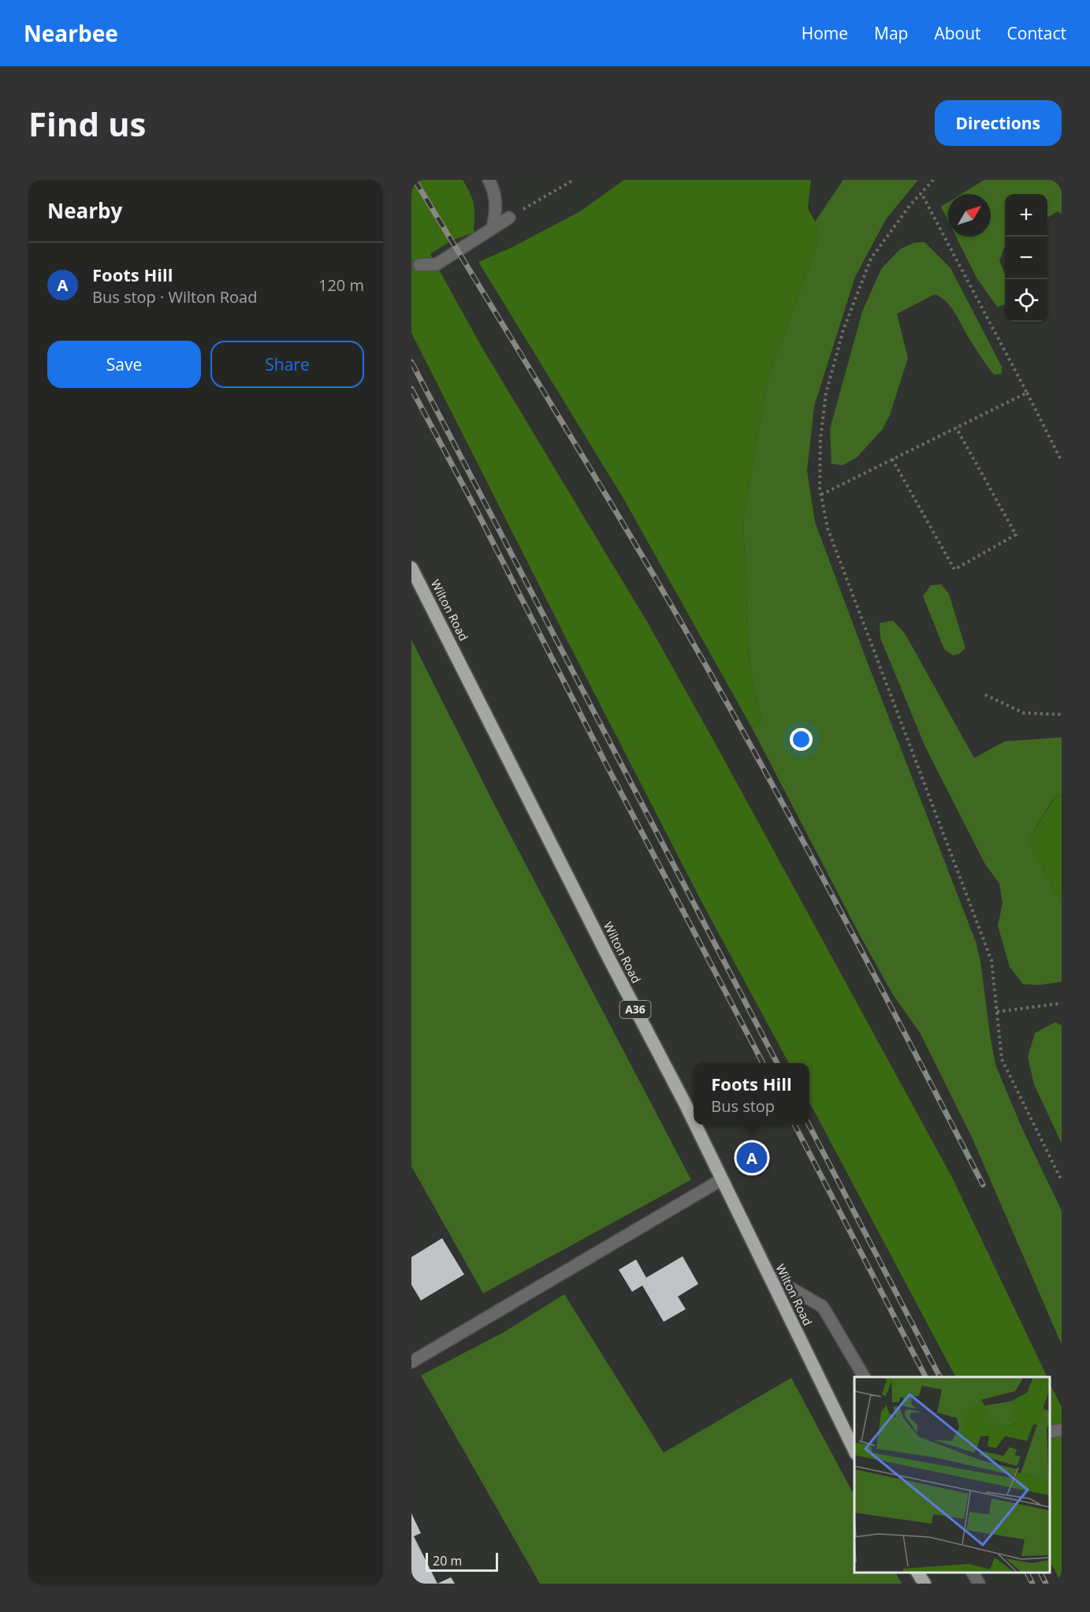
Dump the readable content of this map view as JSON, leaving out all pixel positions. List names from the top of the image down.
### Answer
{
  "streets": {
    "highway": ["Wilton Road", "A36"]
  },
  "scale_bar": "20 m",
  "north": "top right",
  "page": {
    "header": "Nearbee",
    "nav": [
      "Home",
      "Map",
      "About",
      "Contact"
    ],
    "buttons": [
      "Directions",
      ["Save", "Share"]
    ],
    "title": "Find us",
    "heading": "Nearby",
    "map_buttons": ["+", "−"],
    "list": [
      {
        "mark": "A",
        "name": "Foots Hill",
        "note": "Bus stop · Wilton Road",
        "value": "120 m"
      }
    ],
    "popup": ["Foots Hill", "Bus stop"],
    "pins": "A",
    "scale": "20 m"
  }
}
